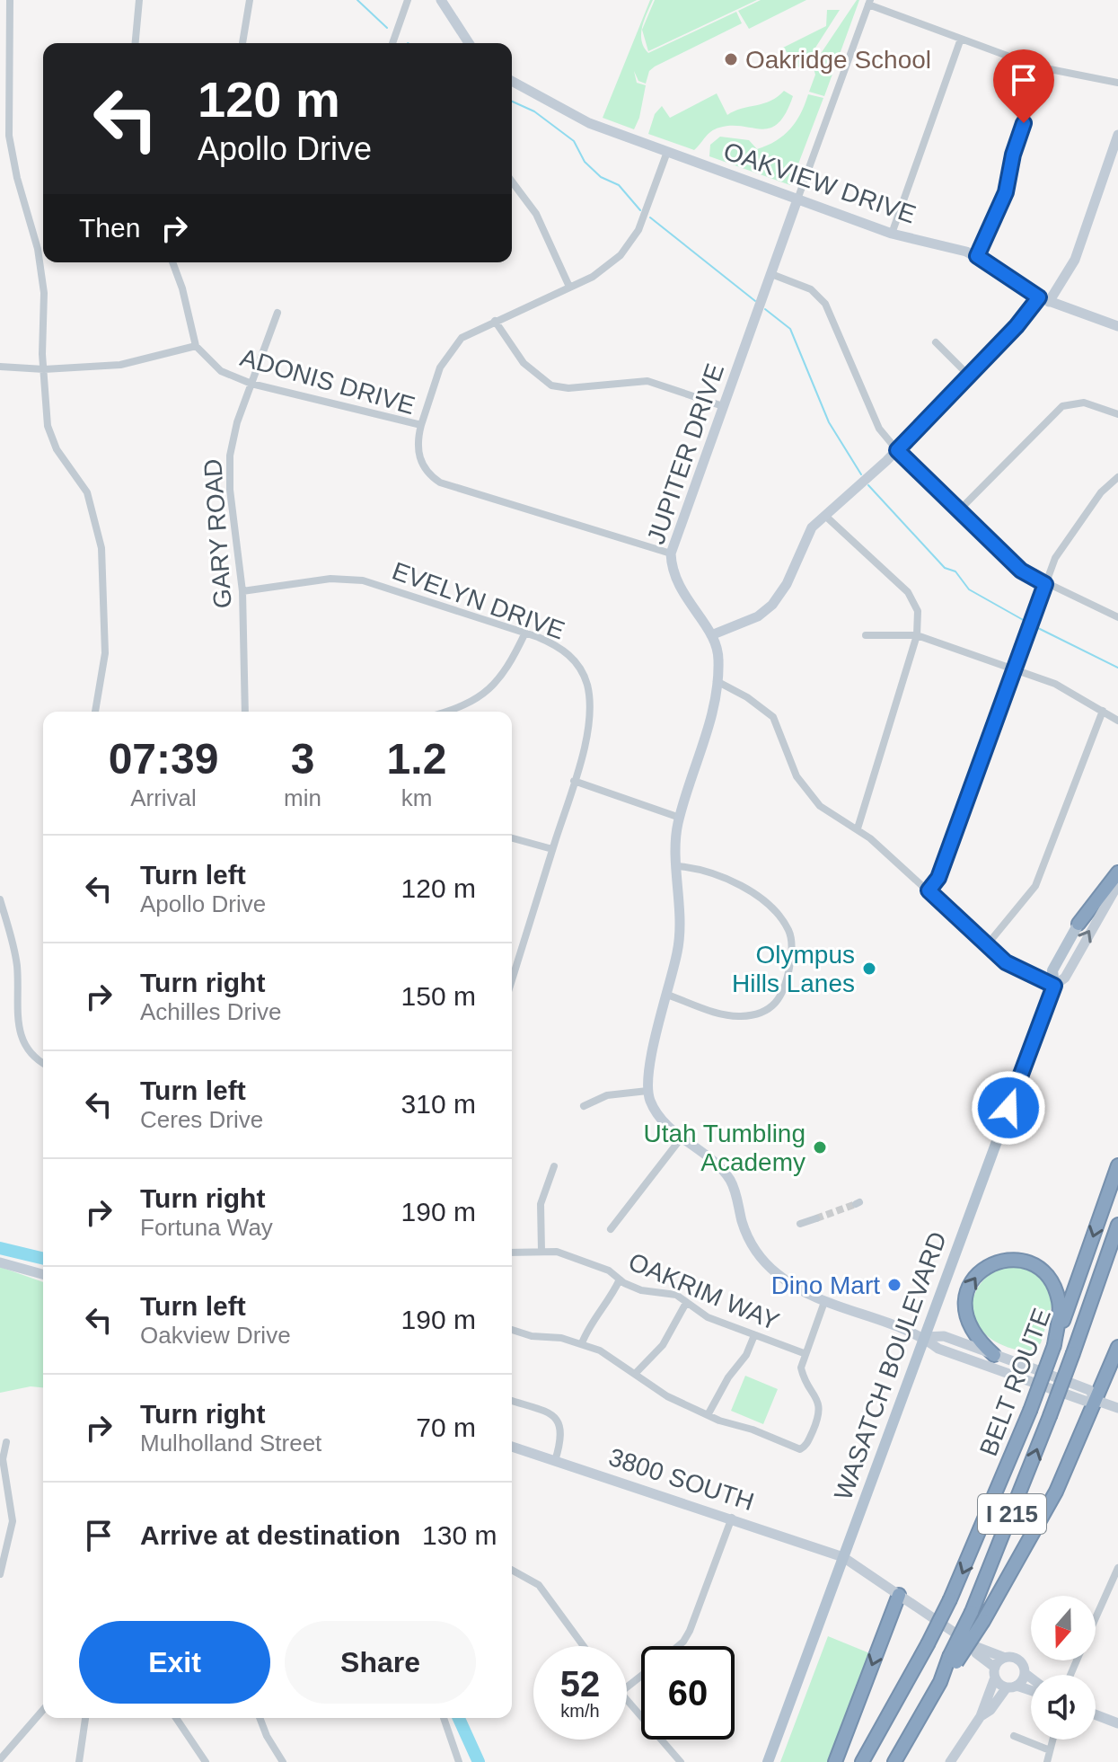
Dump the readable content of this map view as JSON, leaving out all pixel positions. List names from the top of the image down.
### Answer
{
  "streets": {
    "highway": ["BELT ROUTE", "I 215"],
    "main road": ["WASATCH BOULEVARD"],
    "street": [
      "OAKVIEW DRIVE",
      "ADONIS DRIVE",
      "JUPITER DRIVE",
      "GARY ROAD",
      "EVELYN DRIVE",
      "OAKRIM WAY",
      "3800 SOUTH"
    ]
  },
  "crossings": [
    ["OAKVIEW DRIVE", "JUPITER DRIVE"],
    ["ADONIS DRIVE", "JUPITER DRIVE"],
    ["ADONIS DRIVE", "GARY ROAD"],
    ["GARY ROAD", "EVELYN DRIVE"],
    ["WASATCH BOULEVARD", "3800 SOUTH"]
  ],
  "places": [
    "Oakridge School",
    "Olympus Hills Lanes",
    "Utah Tumbling Academy",
    "Dino Mart"
  ],
  "north": "bottom",
  "page": {
    "turn": ["120 m", "Apollo Drive"],
    "then": "Then",
    "eta": [
      "07:39",
      "Arrival",
      "3",
      "min",
      "1.2",
      "km"
    ],
    "list": [
      {
        "name": "Turn left",
        "note": "Apollo Drive",
        "value": "120 m"
      },
      {
        "name": "Turn right",
        "note": "Achilles Drive",
        "value": "150 m"
      },
      {
        "name": "Turn left",
        "note": "Ceres Drive",
        "value": "310 m"
      },
      {
        "name": "Turn right",
        "note": "Fortuna Way",
        "value": "190 m"
      },
      {
        "name": "Turn left",
        "note": "Oakview Drive",
        "value": "190 m"
      },
      {
        "name": "Turn right",
        "note": "Mulholland Street",
        "value": "70 m"
      },
      {
        "name": "Arrive at destination",
        "value": "130 m"
      }
    ],
    "buttons": ["Exit", "Share"],
    "speed": "52 km/h",
    "limit": "60"
  }
}
